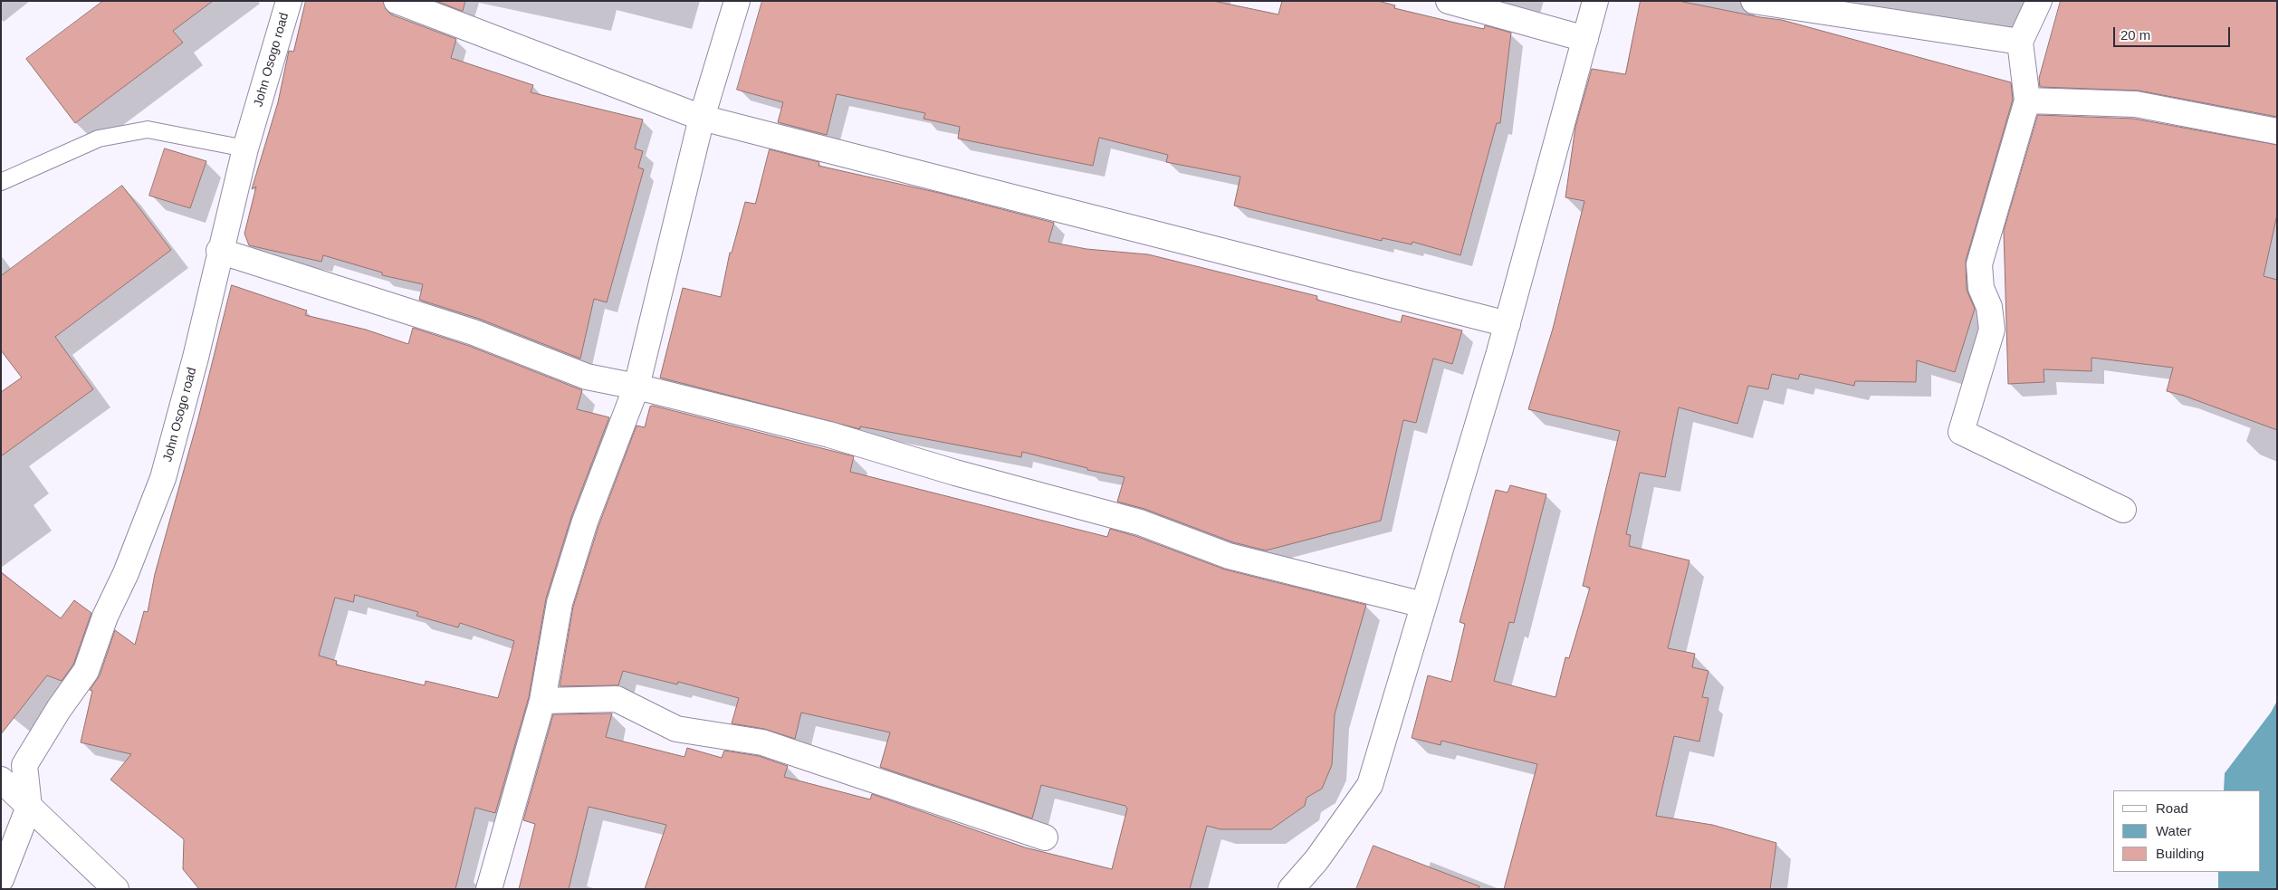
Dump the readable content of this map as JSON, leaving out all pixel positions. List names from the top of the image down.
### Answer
{
  "streets": {
    "street": ["John Osogo road"]
  },
  "legend": ["Road", "Water", "Building"],
  "scale_bar": "20 m"
}
